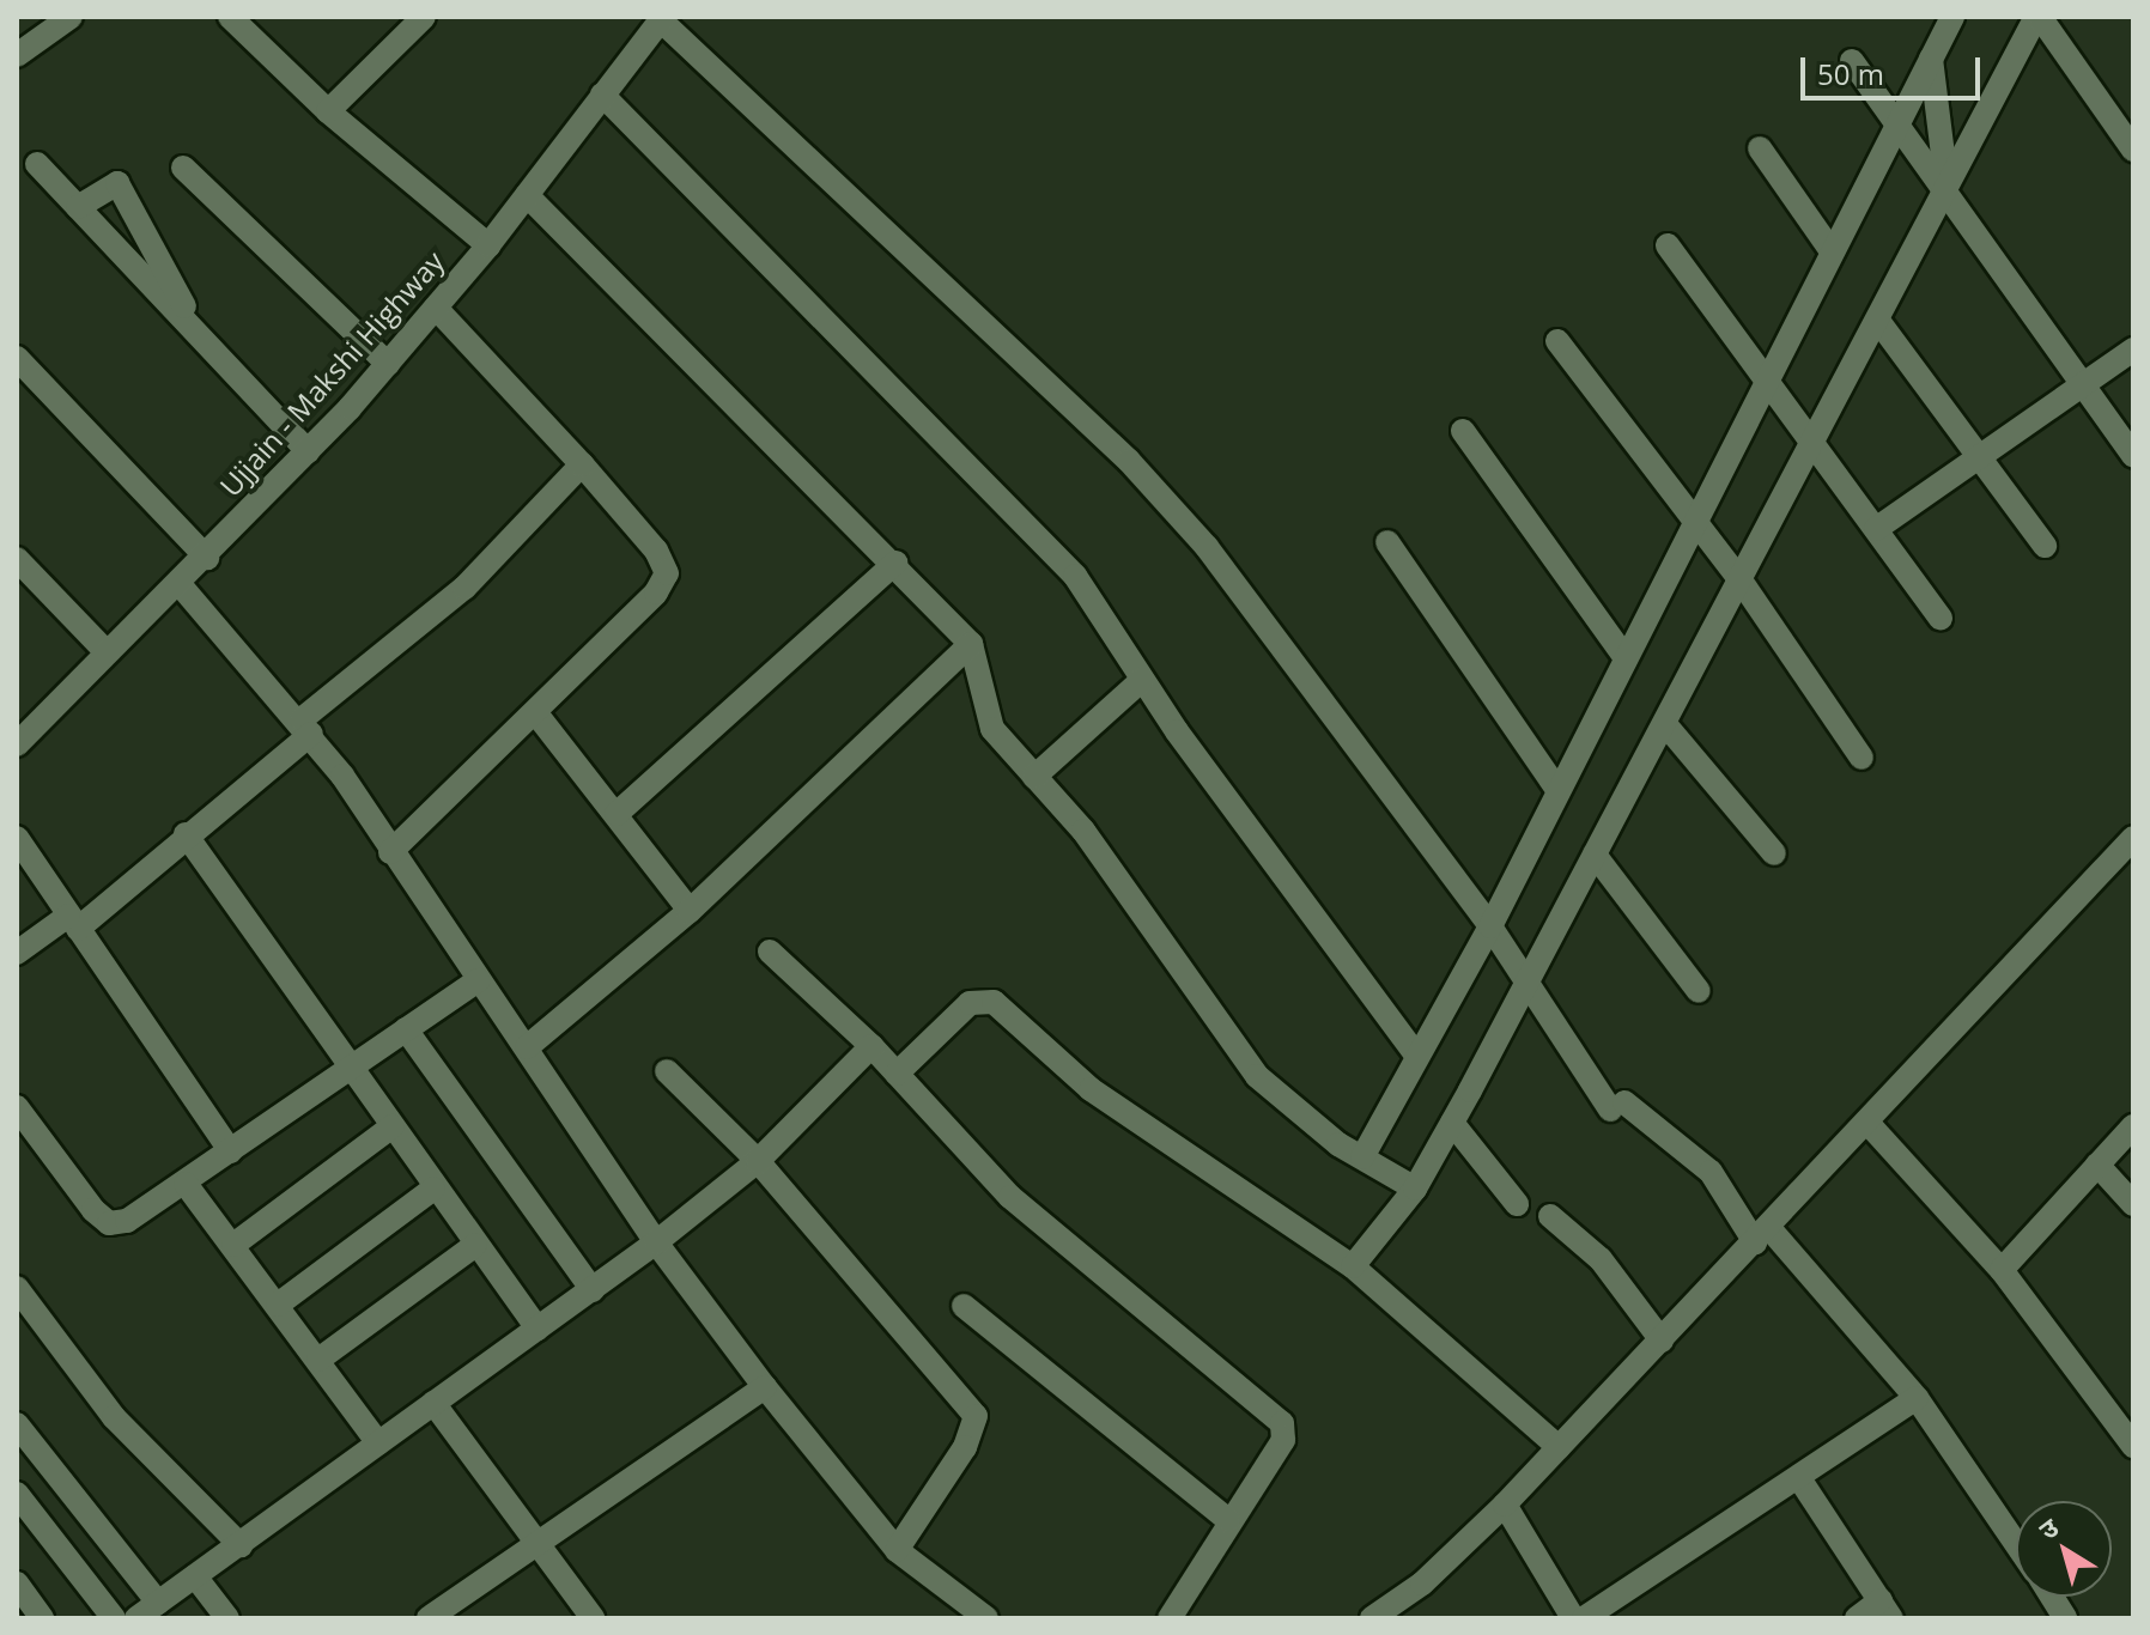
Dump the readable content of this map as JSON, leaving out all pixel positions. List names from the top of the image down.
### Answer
{
  "streets": {
    "street": ["Ujjain - Makshi Highway"]
  },
  "scale_bar": "50 m",
  "north": "top left"
}
